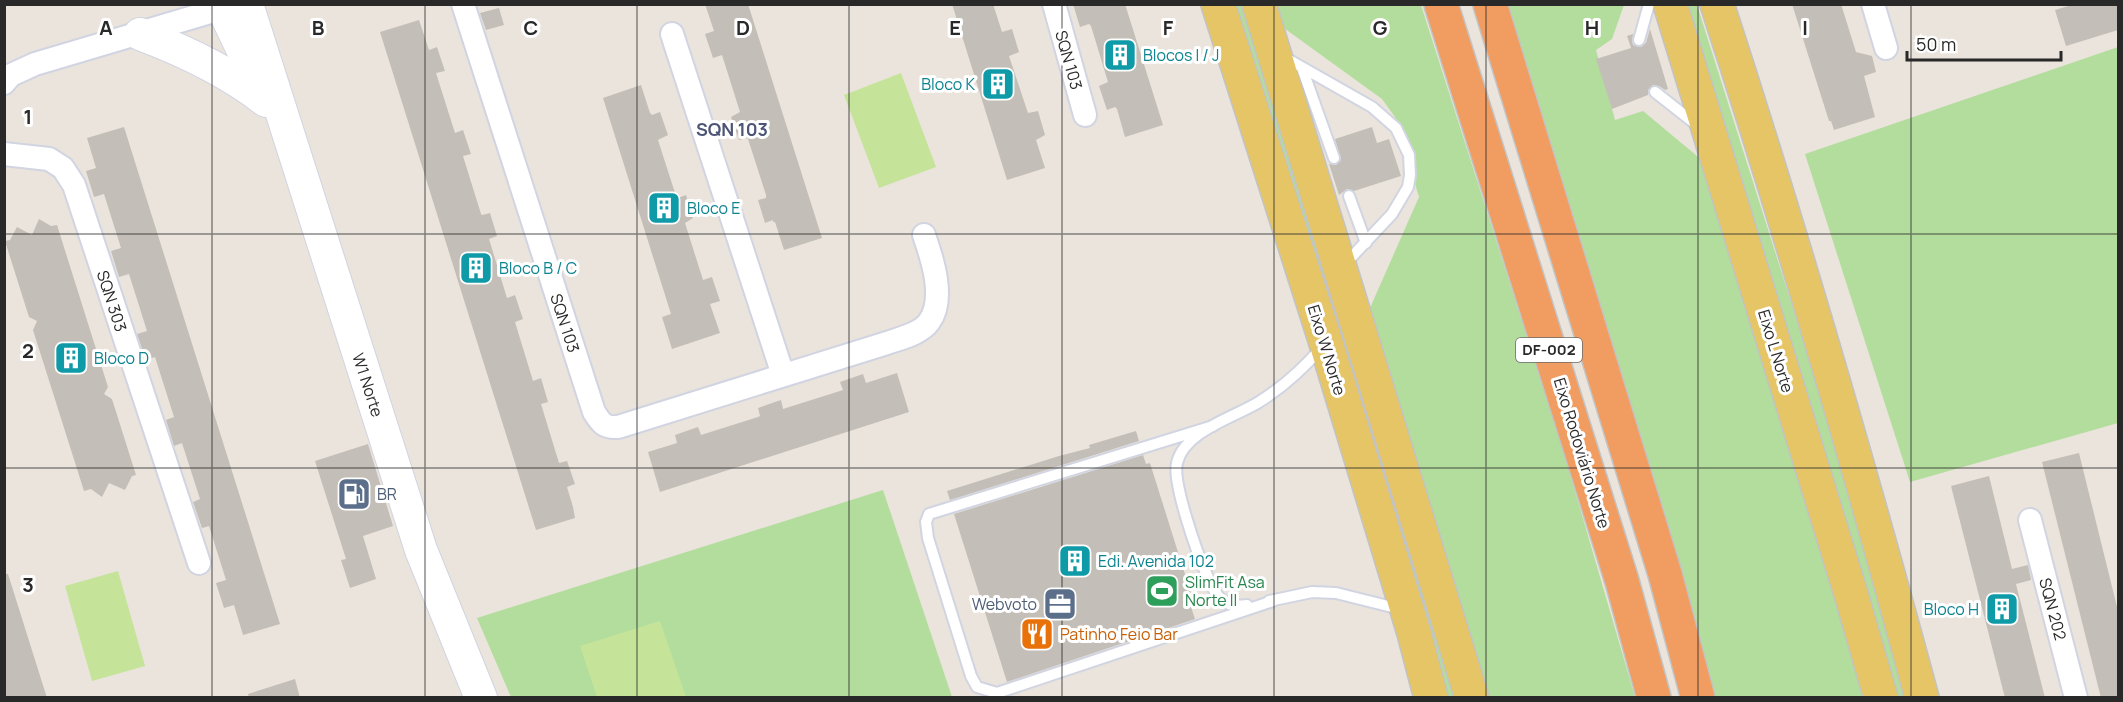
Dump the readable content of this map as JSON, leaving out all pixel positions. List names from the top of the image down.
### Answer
{
  "streets": {
    "highway": ["DF-002", "Eixo Rodoviário Norte"],
    "main road": ["Eixo W Norte", "Eixo L Norte"],
    "street": [
      "SQN 103",
      "SQN 303",
      "W1 Norte",
      "SQN 202"
    ]
  },
  "districts": ["SQN 103"],
  "places": {
    "building": [
      "Blocos I / J",
      "Bloco K",
      "Bloco E",
      "Bloco B / C",
      "Bloco D",
      "Edi. Avenida 102",
      "Bloco H"
    ],
    "fuel station": ["BR"],
    "sports": ["SlimFit Asa Norte II"],
    "office": ["Webvoto"],
    "restaurant": ["Patinho Feio Bar"]
  },
  "scale_bar": "50 m",
  "grid": {
    "columns": [
      "A",
      "B",
      "C",
      "D",
      "E",
      "F",
      "G",
      "H",
      "I"
    ],
    "rows": ["1", "2", "3"]
  }
}
